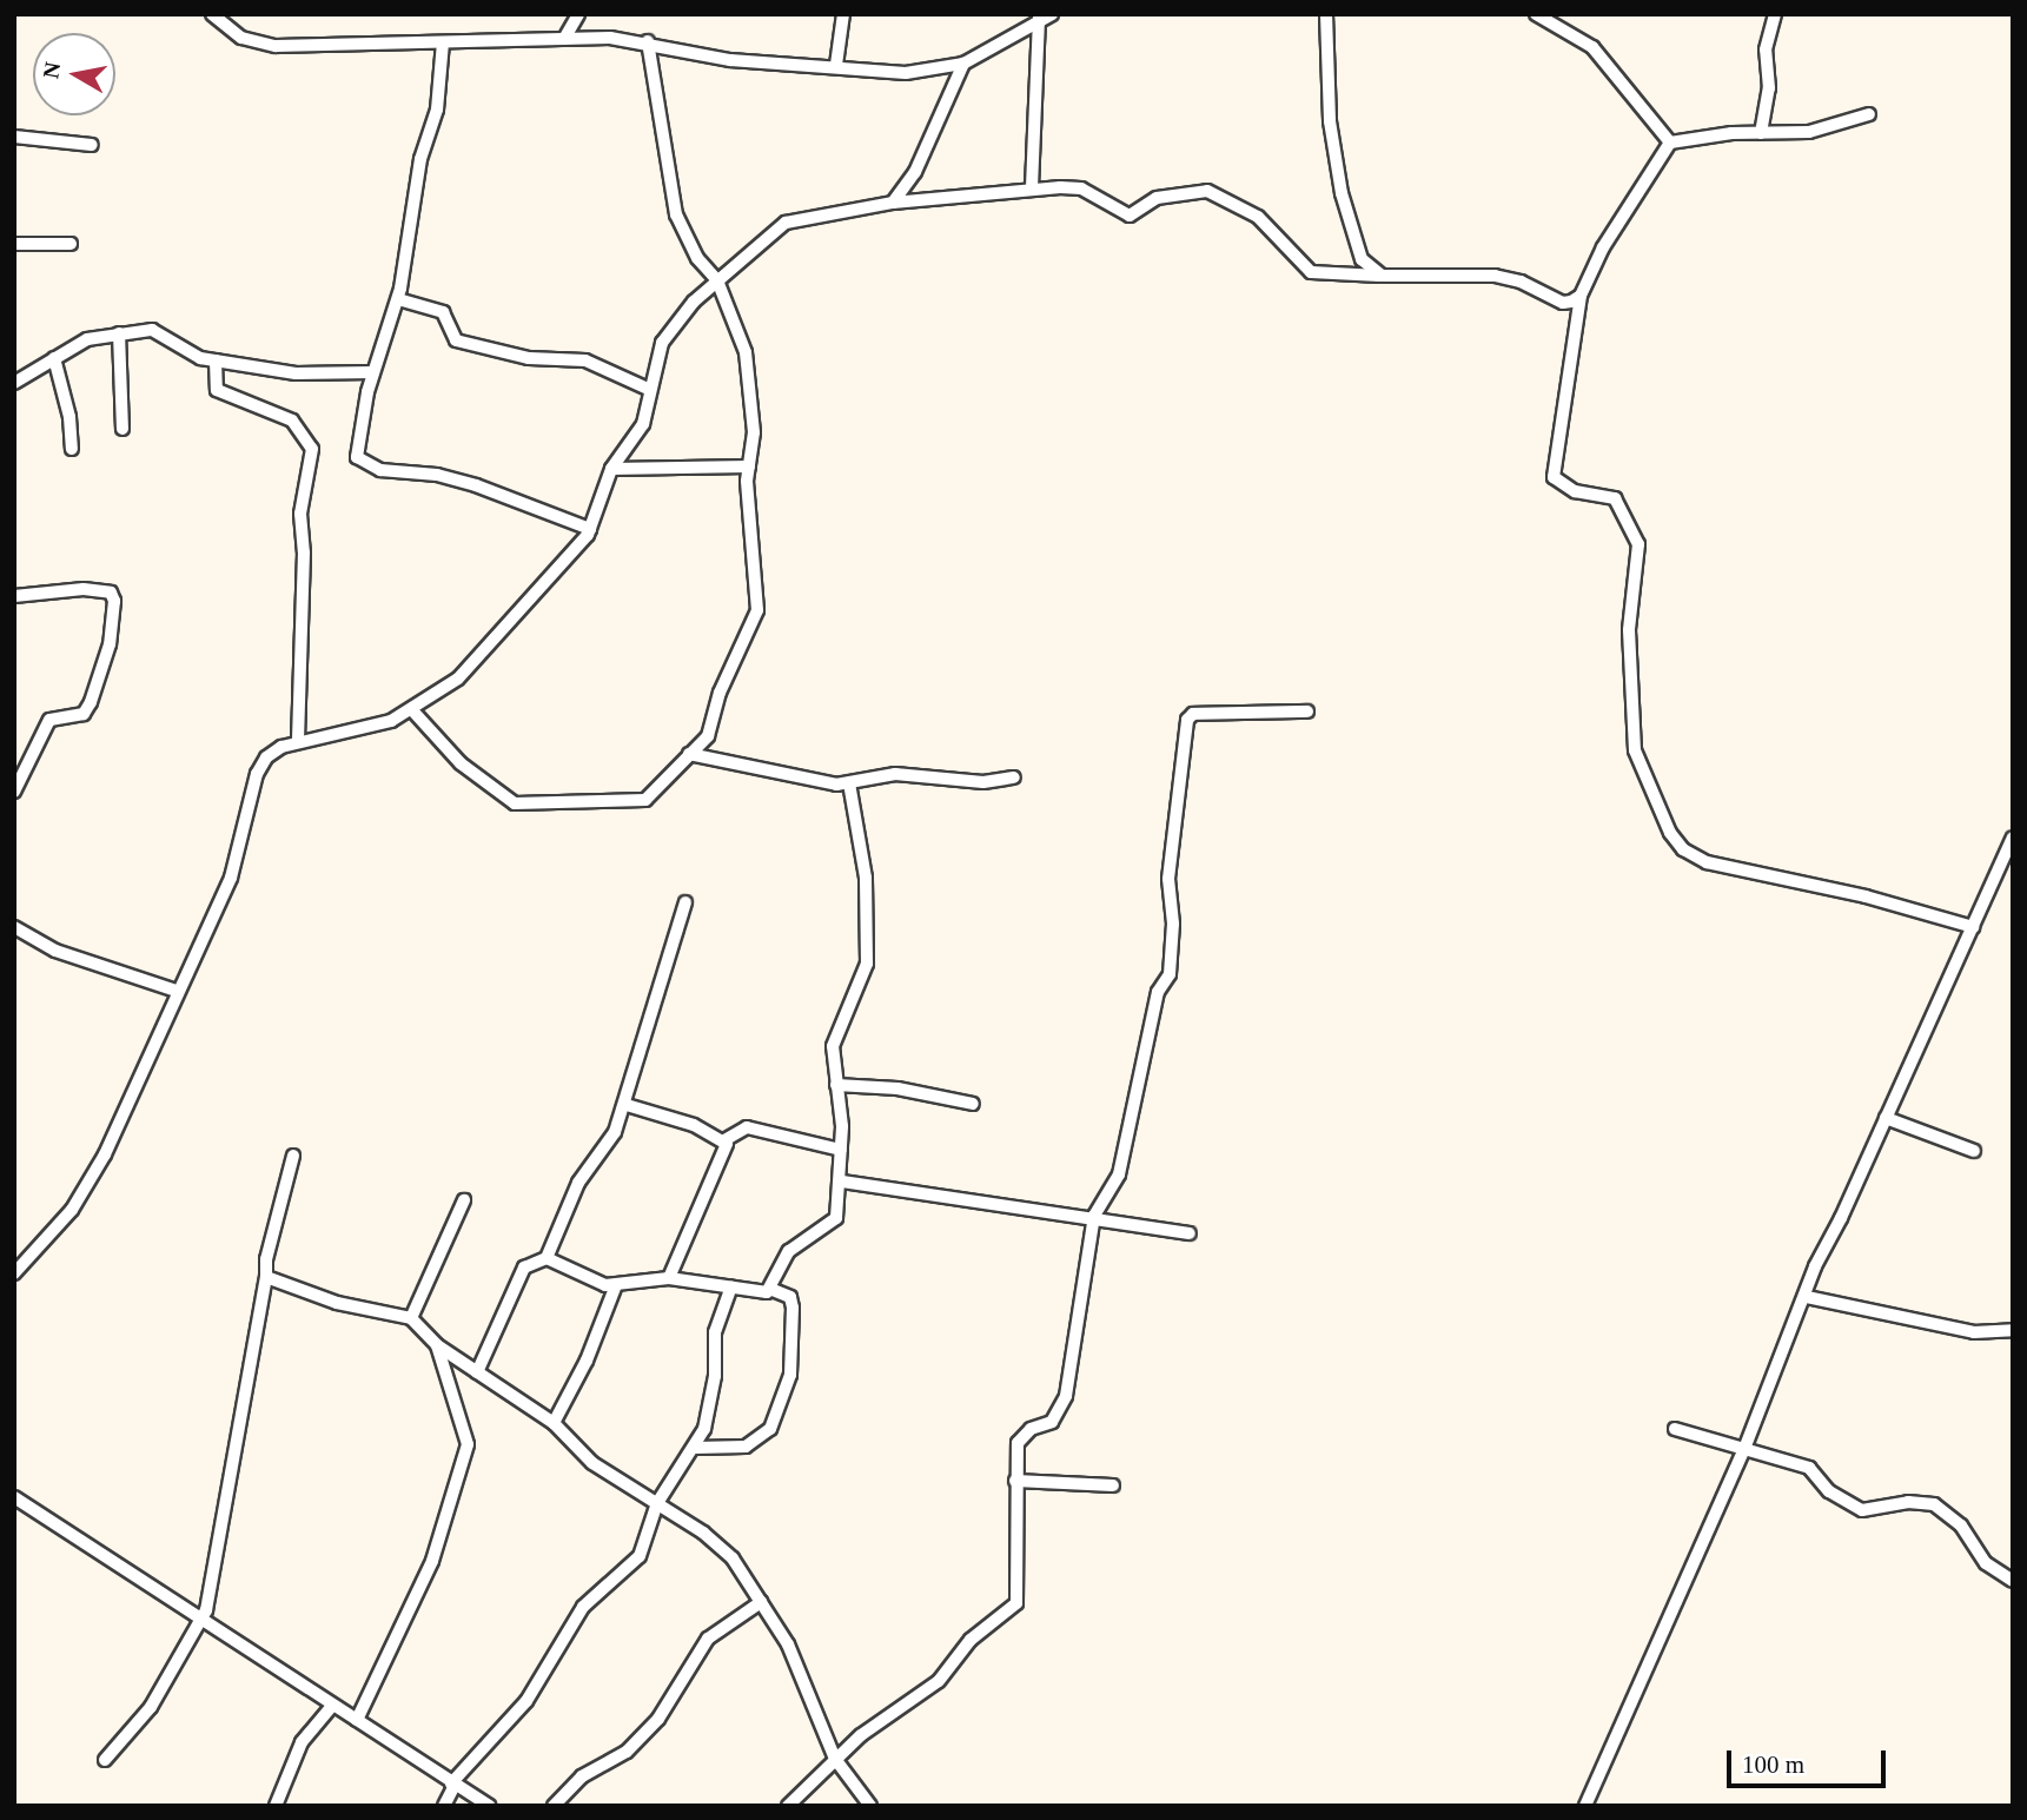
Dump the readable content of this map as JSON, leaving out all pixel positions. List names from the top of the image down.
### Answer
{
  "scale_bar": "100 m",
  "north": "left"
}
